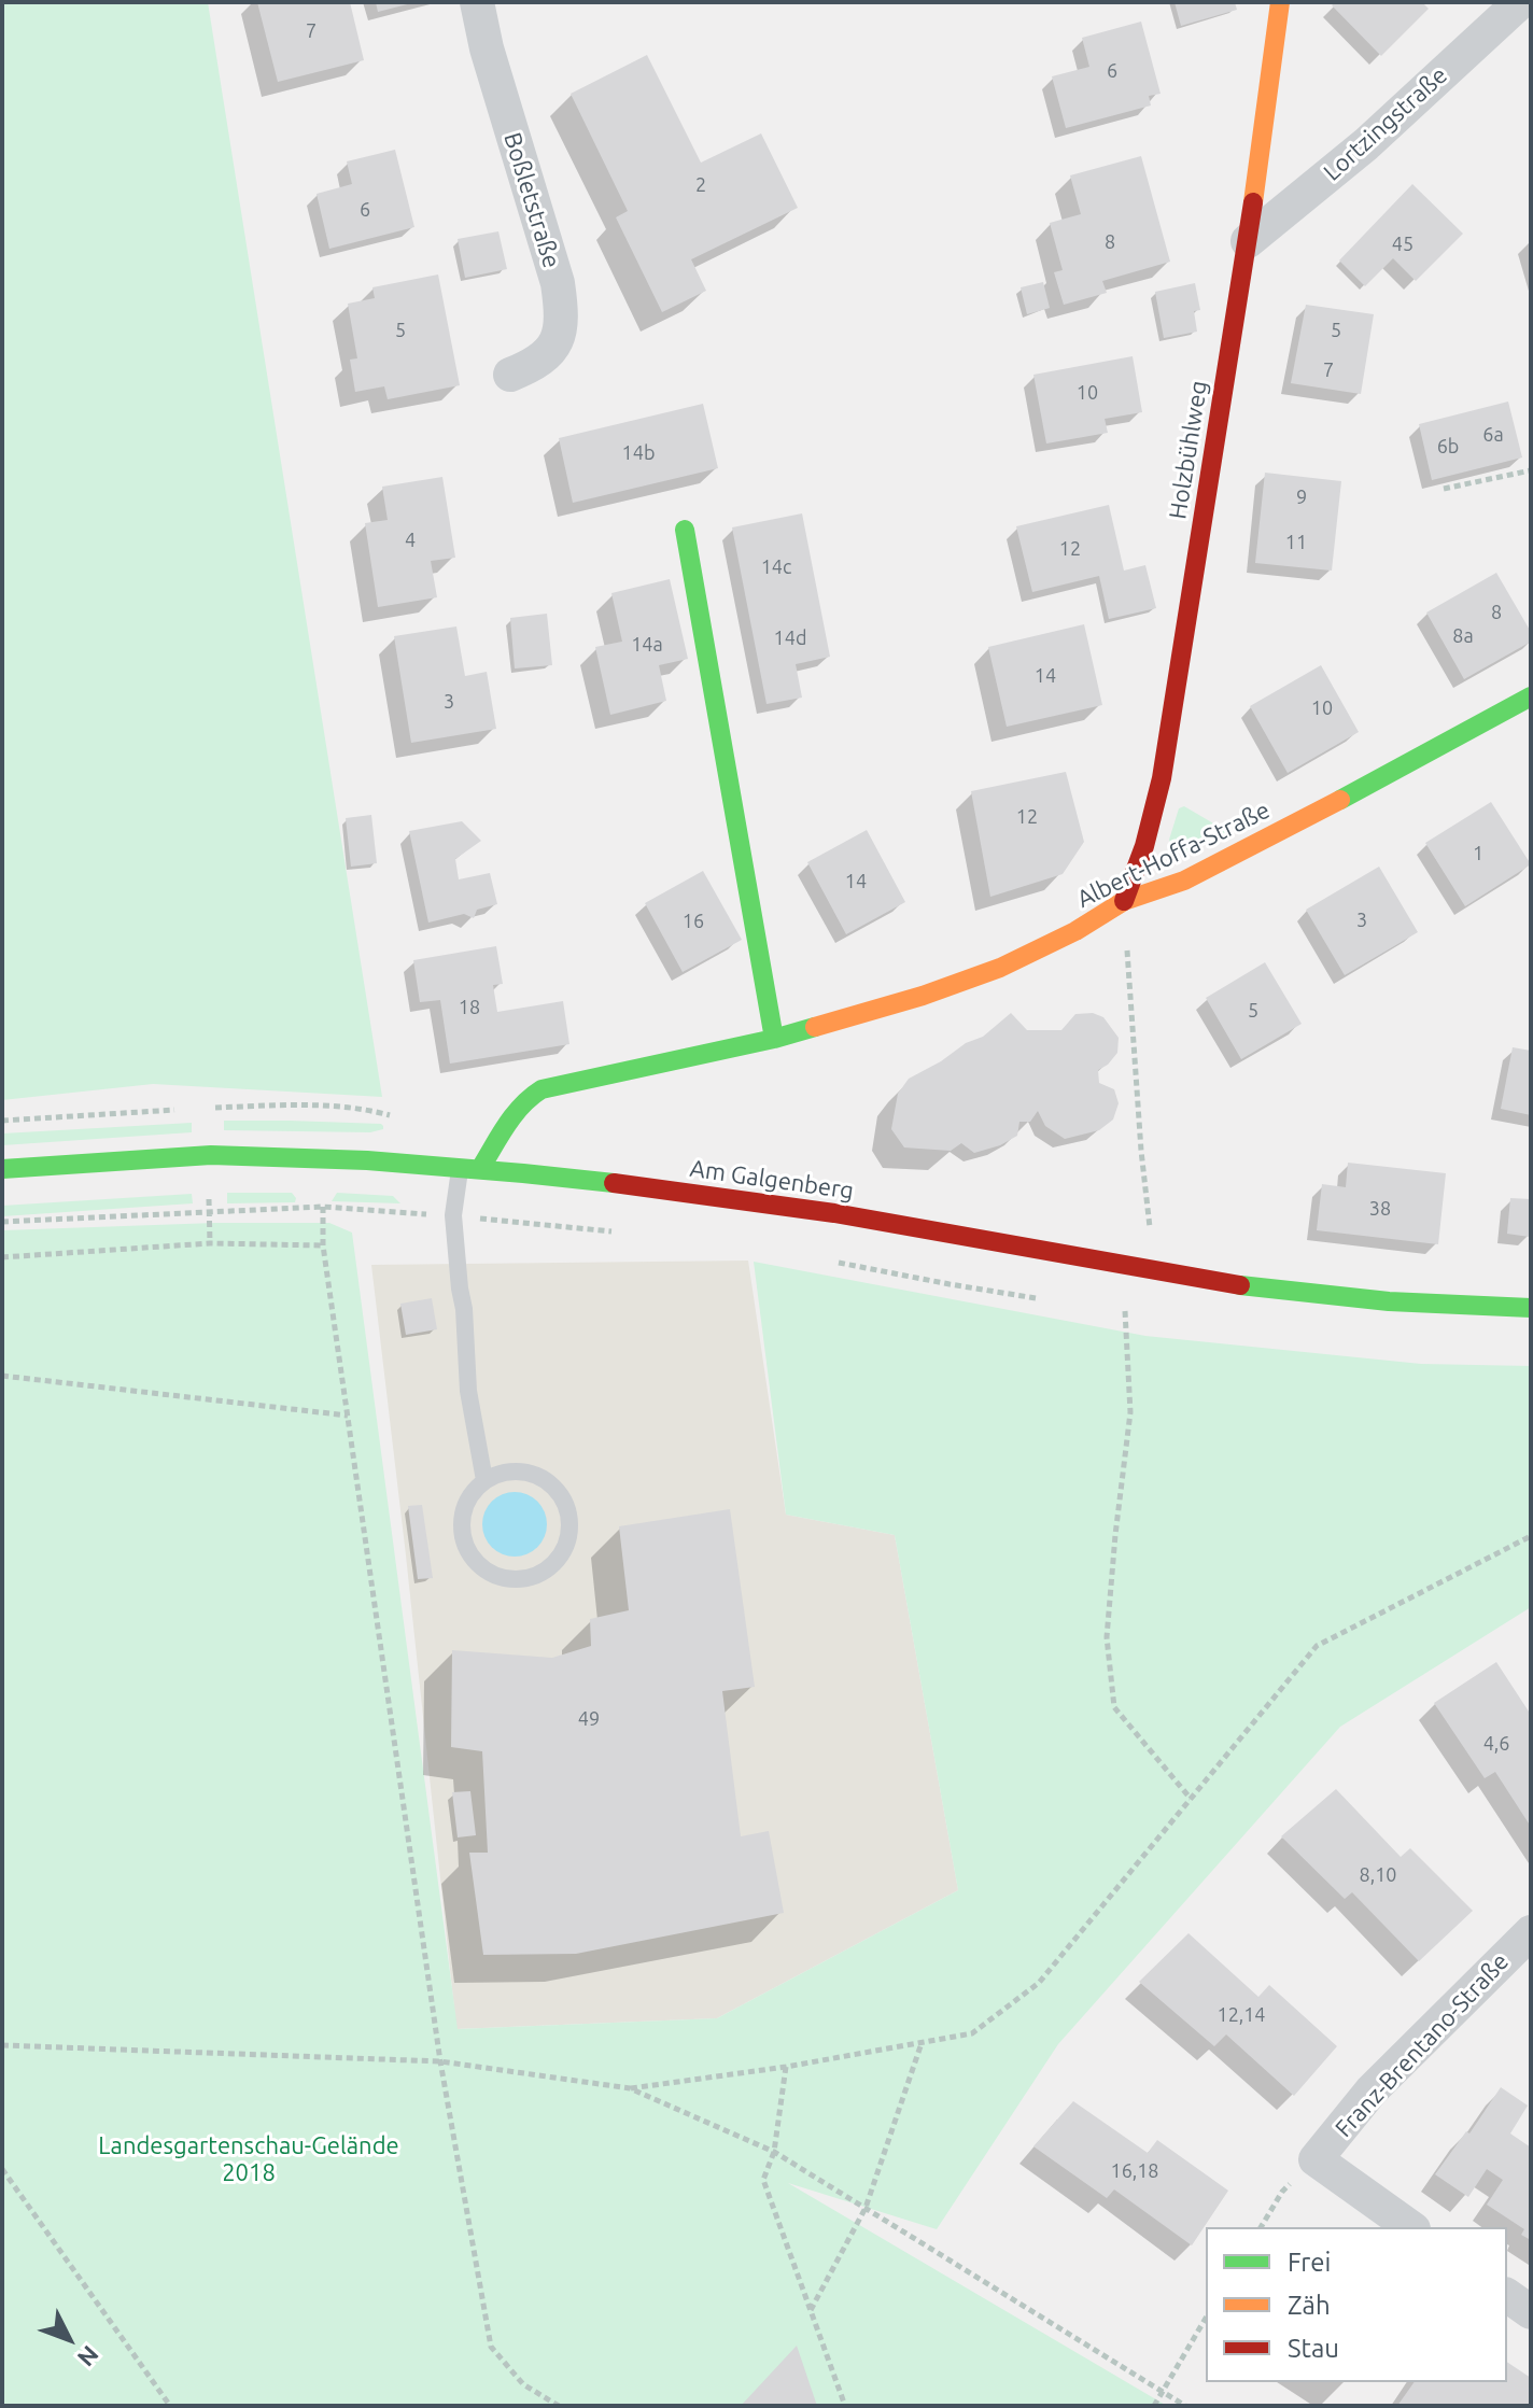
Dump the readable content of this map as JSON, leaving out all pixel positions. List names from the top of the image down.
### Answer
{
  "streets": {
    "street": [
      "Lortzingstraße",
      "Boßletstraße",
      "Holzbühlweg",
      "Albert-Hoffa-Straße",
      "Am Galgenberg",
      "Franz-Brentano-Straße"
    ]
  },
  "crossings": [
    ["Lortzingstraße", "Holzbühlweg"],
    ["Holzbühlweg", "Albert-Hoffa-Straße"],
    ["Albert-Hoffa-Straße", "Am Galgenberg"]
  ],
  "parks": ["Landesgartenschau-Gelände 2018"],
  "house_numbers": [
    "7",
    "6",
    "2",
    "6",
    "8",
    "45",
    "5",
    "5",
    "7",
    "10",
    "6a",
    "6b",
    "14b",
    "9",
    "4",
    "11",
    "12",
    "14c",
    "8",
    "8a",
    "14d",
    "14a",
    "14",
    "3",
    "10",
    "12",
    "1",
    "14",
    "3",
    "16",
    "18",
    "5",
    "38",
    "49",
    "4,6",
    "8,10",
    "12,14",
    "16,18"
  ],
  "legend": ["Frei", "Zäh", "Stau"],
  "north": "bottom right"
}
